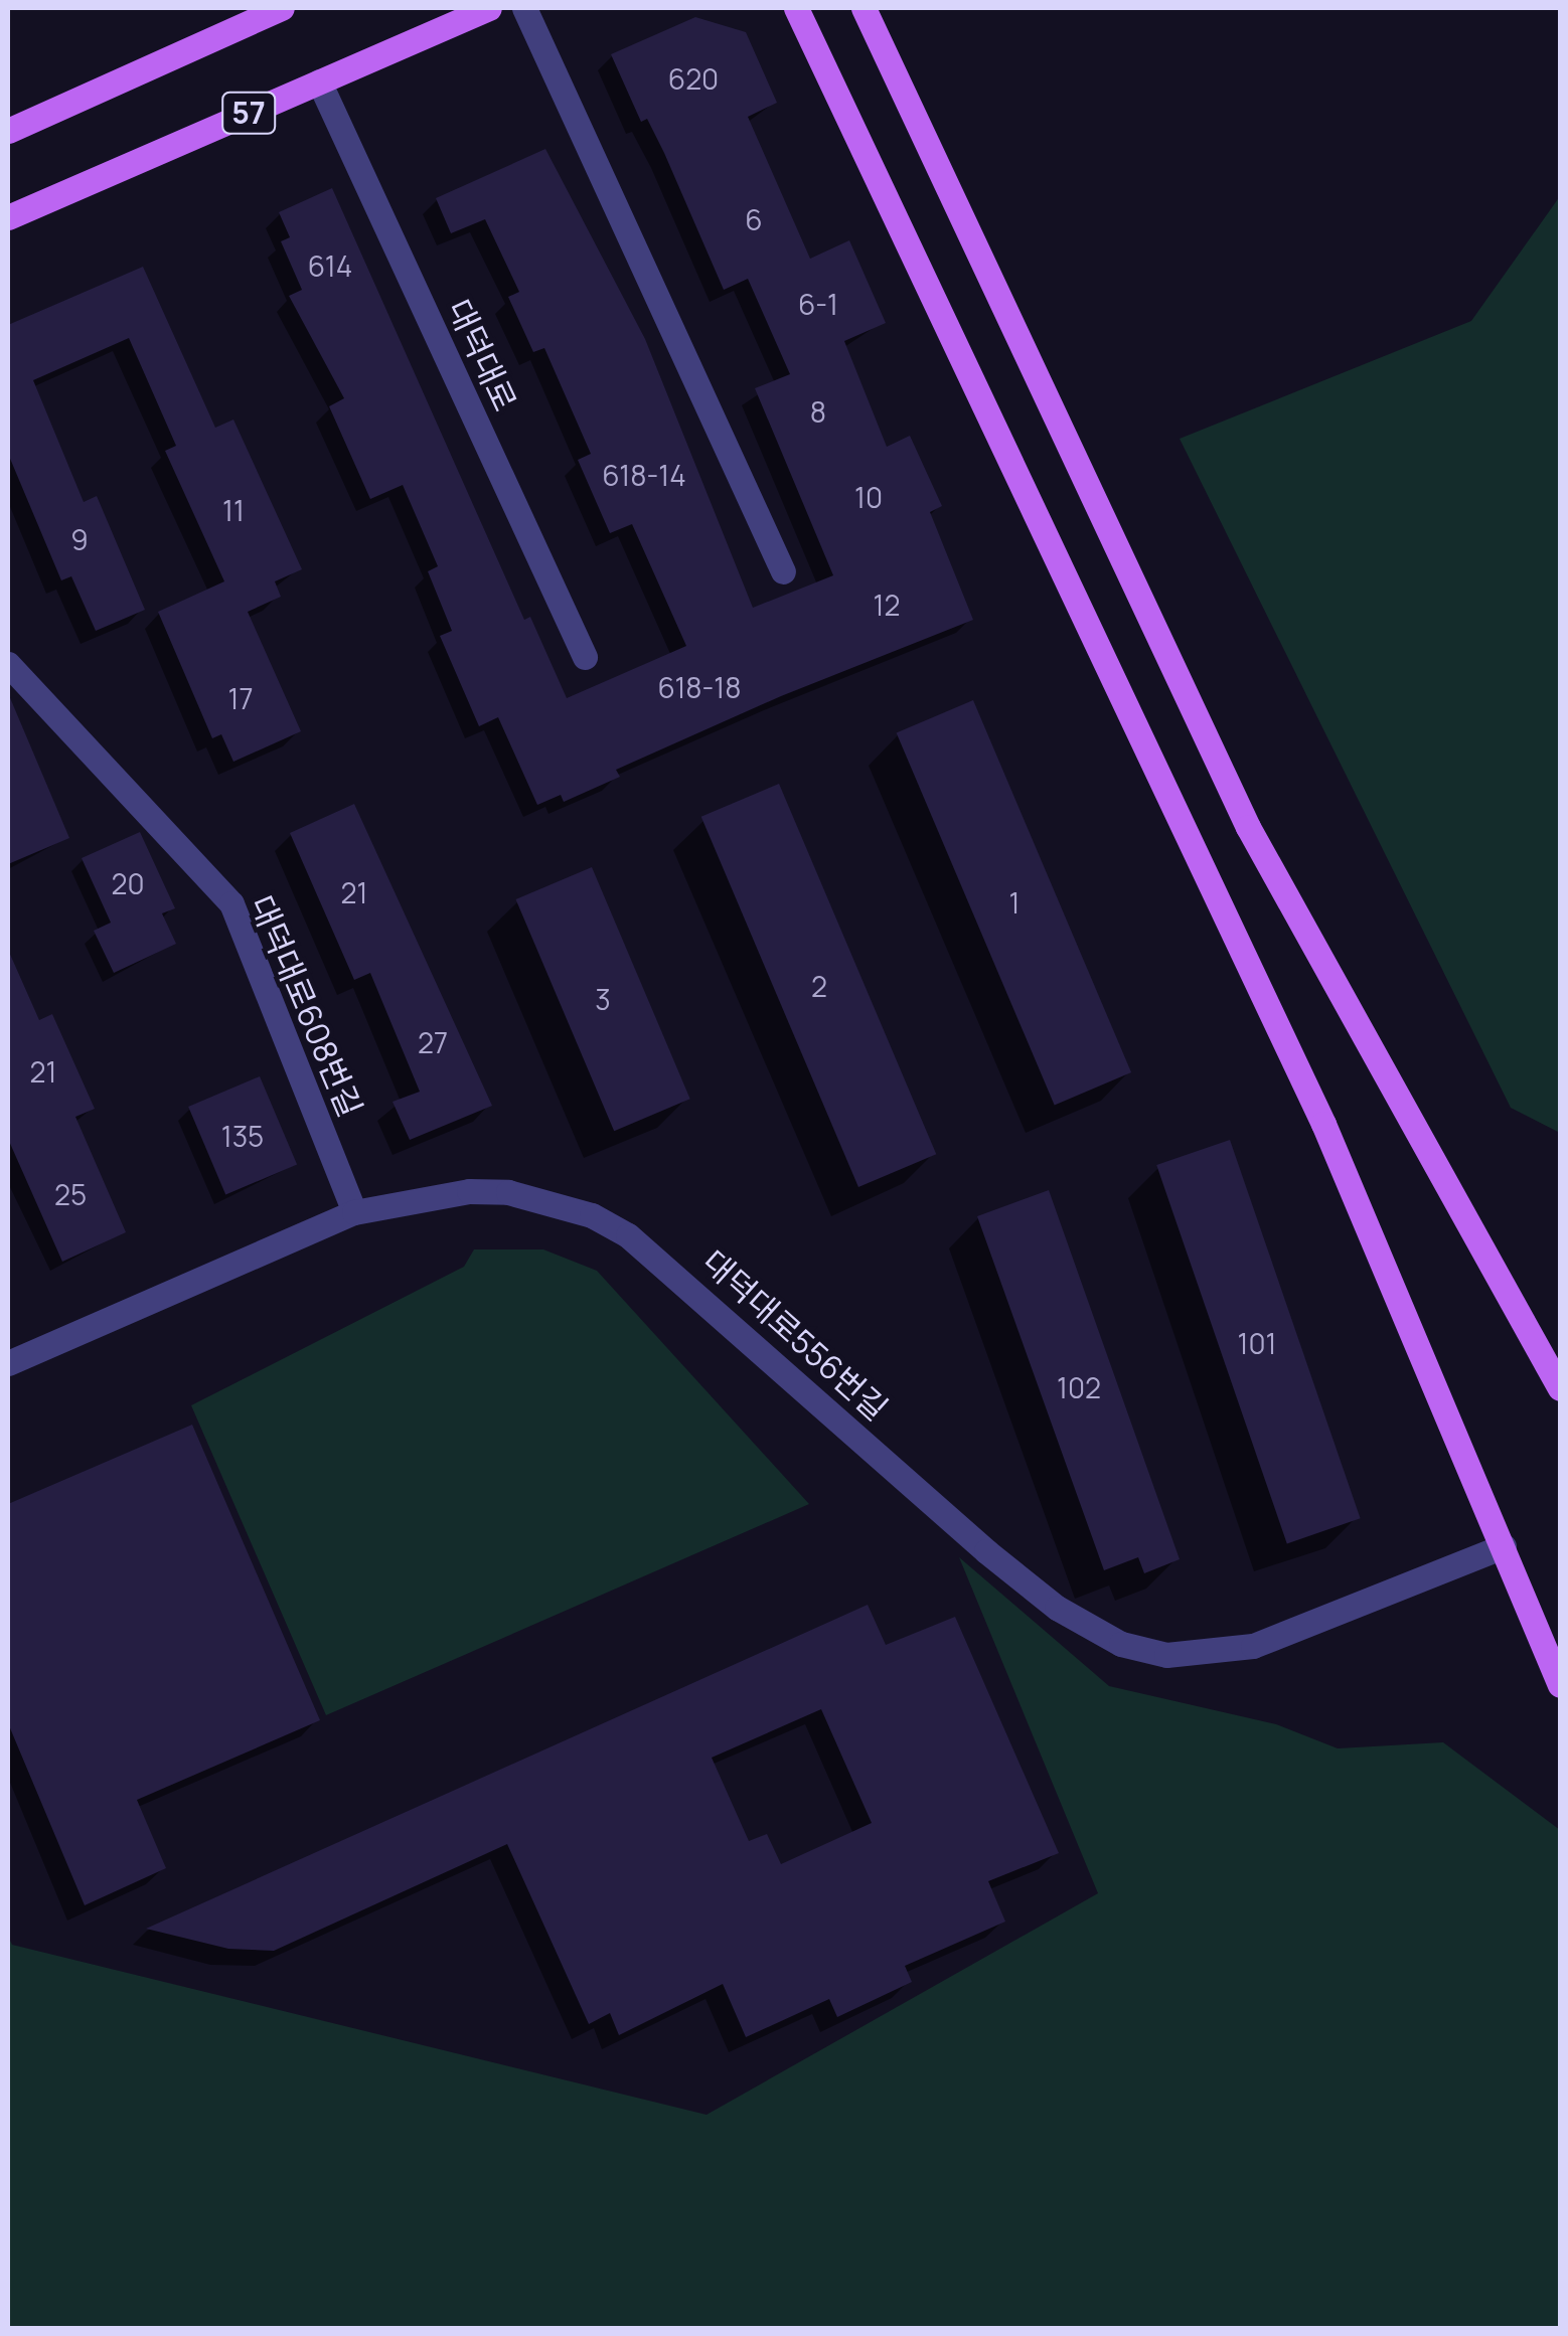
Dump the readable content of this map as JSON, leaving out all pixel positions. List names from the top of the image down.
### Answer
{
  "streets": {
    "main road": ["57"],
    "street": ["대덕대로", "대덕대로608번길", "대덕대로556번길"]
  },
  "crossings": [
    ["57", "대덕대로"],
    ["대덕대로608번길", "대덕대로556번길"]
  ],
  "house_numbers": [
    "620",
    "6",
    "614",
    "6-1",
    "8",
    "618-14",
    "10",
    "11",
    "9",
    "12",
    "618-18",
    "17",
    "20",
    "21",
    "1",
    "2",
    "3",
    "27",
    "21",
    "135",
    "25",
    "101",
    "102"
  ]
}
